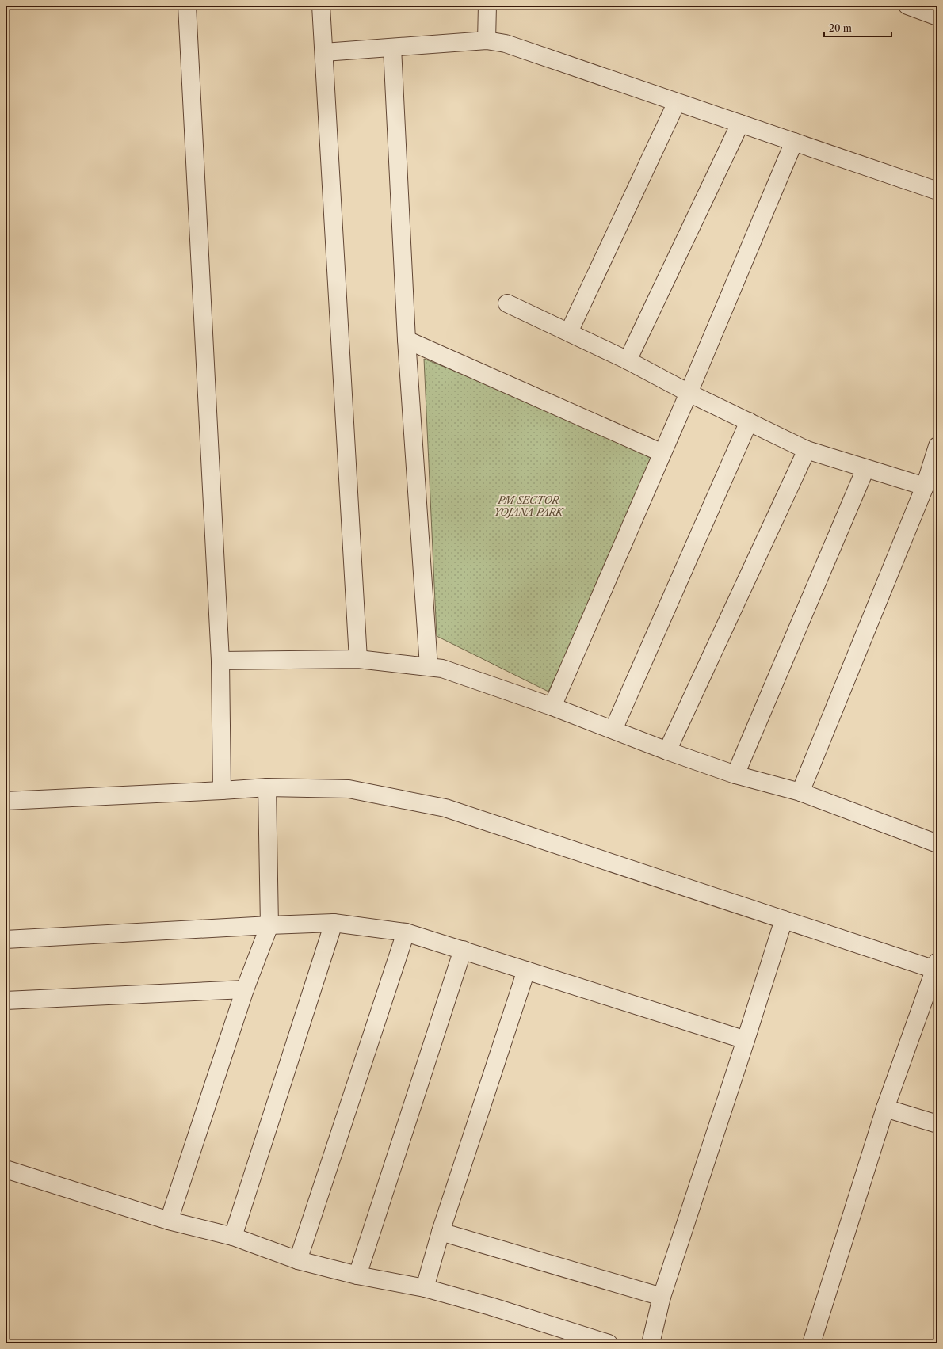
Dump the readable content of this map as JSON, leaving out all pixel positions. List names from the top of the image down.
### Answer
{
  "parks": ["PM SECTOR YOJANA PARK"],
  "scale_bar": "20 m"
}
